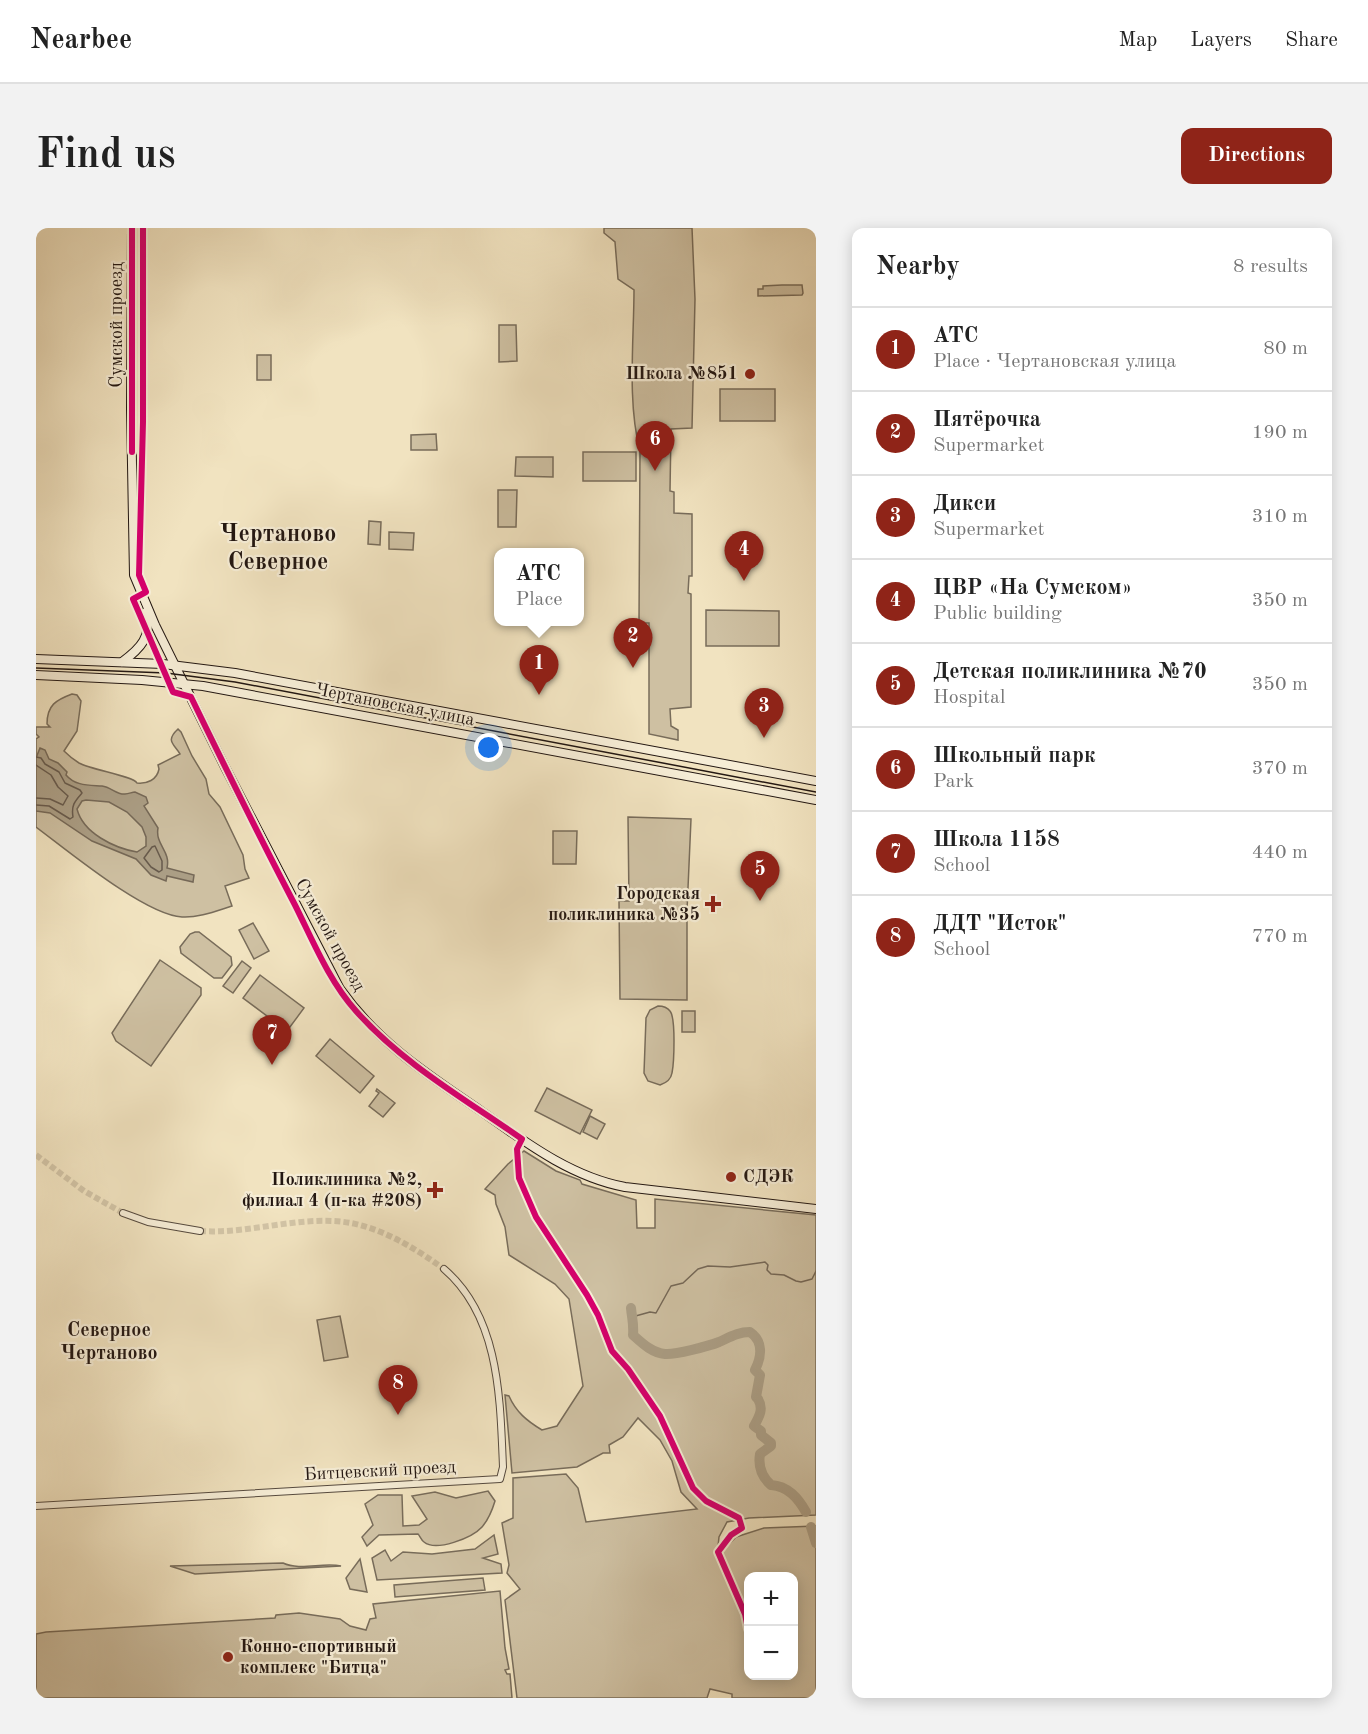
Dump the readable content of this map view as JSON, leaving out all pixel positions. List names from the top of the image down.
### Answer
{
  "streets": {
    "main road": ["Сумской проезд", "Чертановская улица"],
    "street": ["Битцевский проезд"]
  },
  "crossings": [
    ["Сумской проезд", "Чертановская улица"]
  ],
  "districts": ["Чертаново Северное", "Северное Чертаново"],
  "places": {
    "other": ["Школа №851", "СДЭК", "Конно-спортивный комплекс \"Битца\""],
    "health": ["Городская поликлиника №35", "Поликлиника №2, филиал 4 (п-ка #208)"]
  },
  "page": {
    "header": "Nearbee",
    "nav": ["Map", "Layers", "Share"],
    "buttons": "Directions",
    "title": "Find us",
    "heading": ["Nearby", "8 results"],
    "list": [
      {
        "mark": "1",
        "name": "АТС",
        "note": "Place · Чертановская улица",
        "value": "80 m"
      },
      {
        "mark": "2",
        "name": "Пятёрочка",
        "note": "Supermarket",
        "value": "190 m"
      },
      {
        "mark": "3",
        "name": "Дикси",
        "note": "Supermarket",
        "value": "310 m"
      },
      {
        "mark": "4",
        "name": "ЦВР «На Сумском»",
        "note": "Public building",
        "value": "350 m"
      },
      {
        "mark": "5",
        "name": "Детская поликлиника №70",
        "note": "Hospital",
        "value": "350 m"
      },
      {
        "mark": "6",
        "name": "Школьный парк",
        "note": "Park",
        "value": "370 m"
      },
      {
        "mark": "7",
        "name": "Школа 1158",
        "note": "School",
        "value": "440 m"
      },
      {
        "mark": "8",
        "name": "ДДТ \"Исток\"",
        "note": "School",
        "value": "770 m"
      }
    ],
    "pins": [
      "6",
      "4",
      "2",
      "1",
      "3",
      "5",
      "7",
      "8"
    ],
    "popup": ["АТС", "Place"],
    "map_buttons": ["+", "−"]
  }
}
